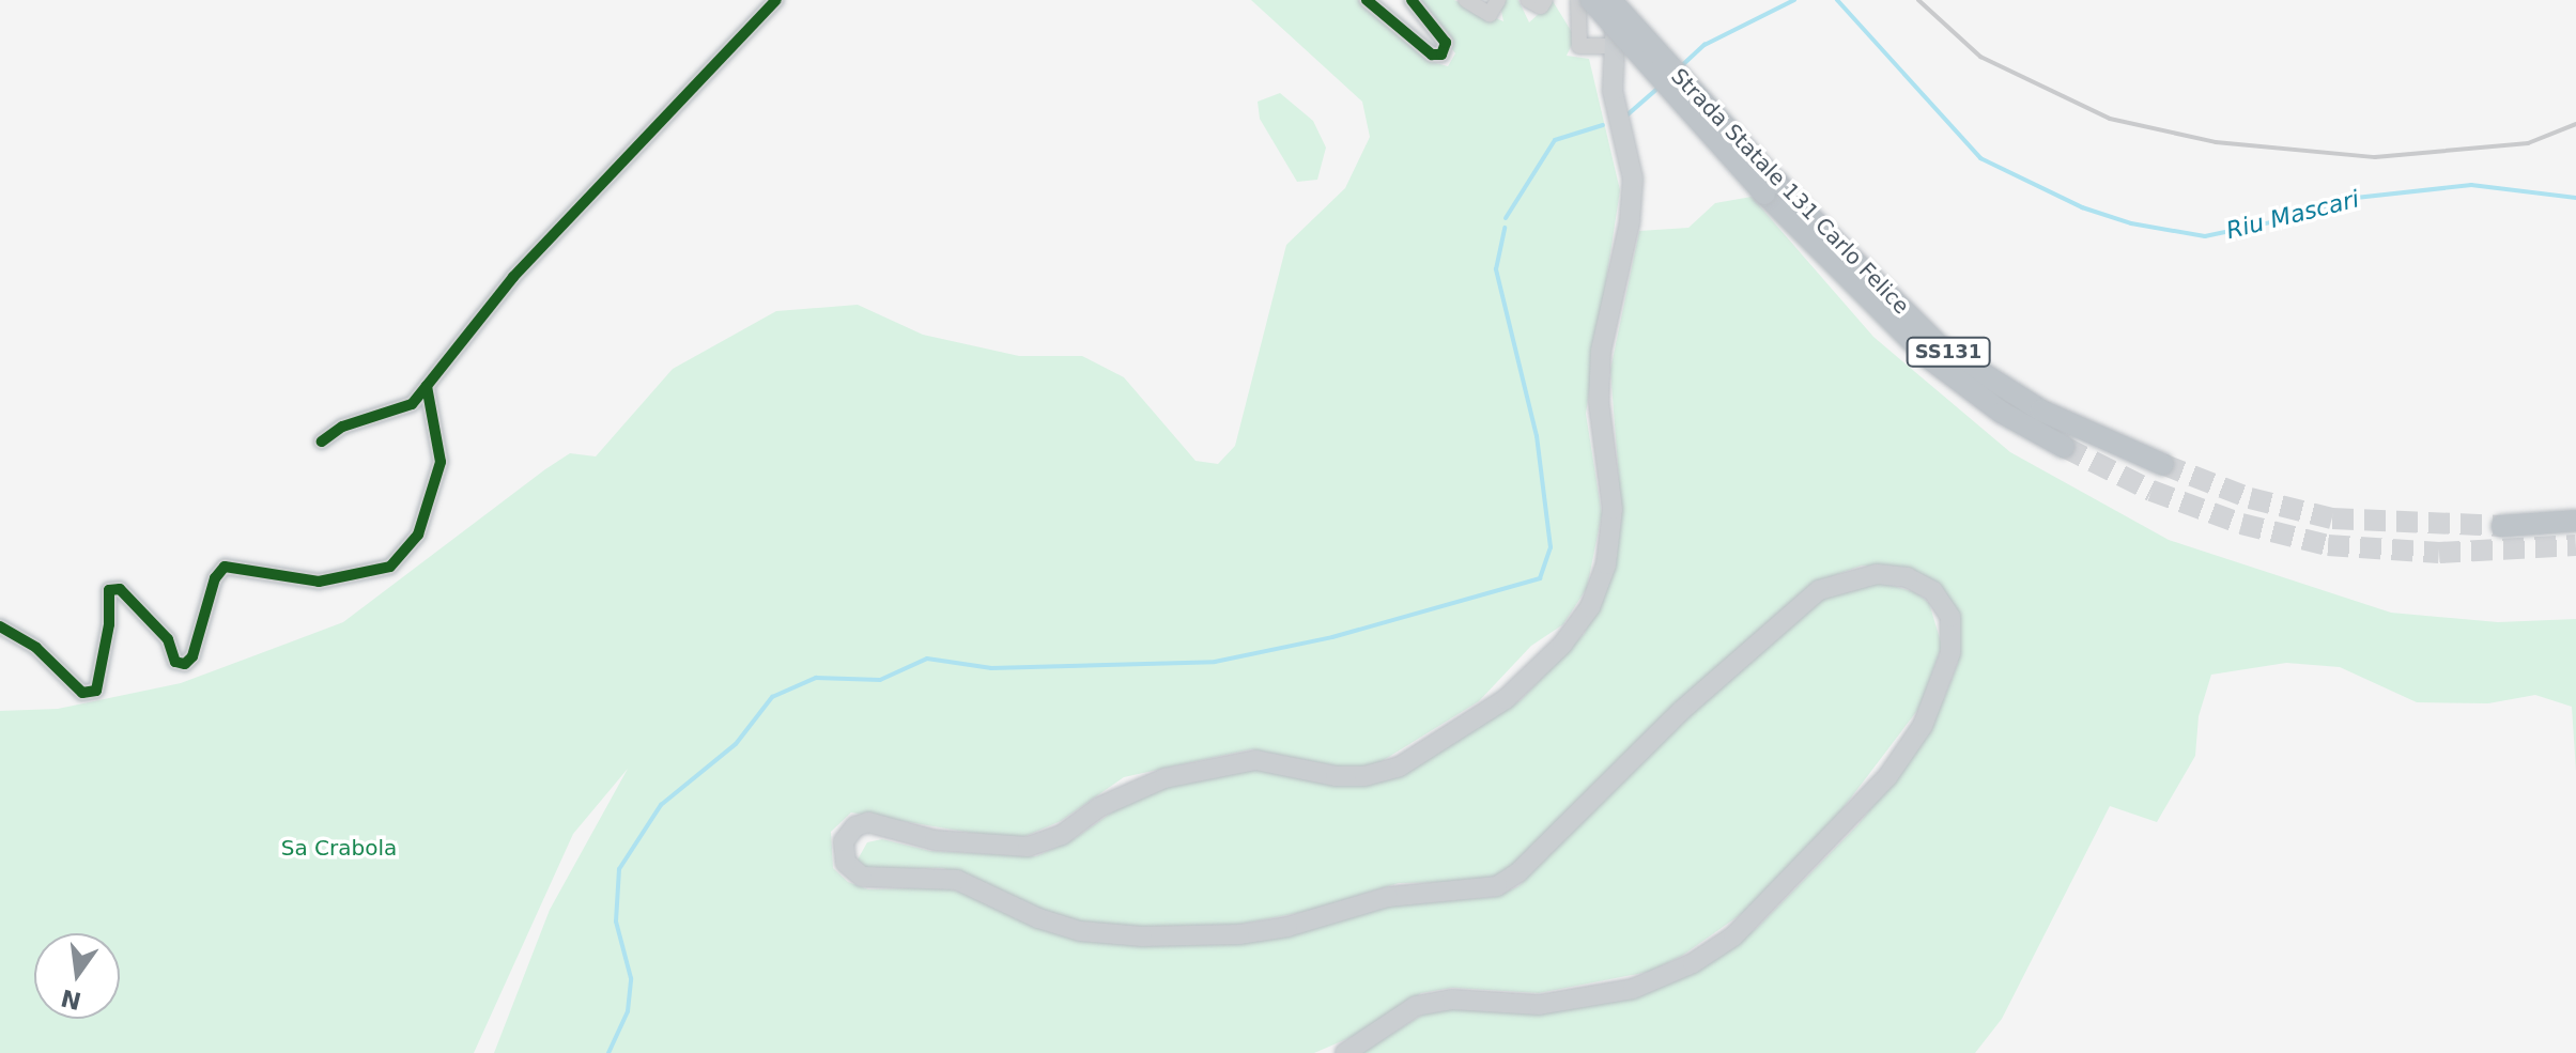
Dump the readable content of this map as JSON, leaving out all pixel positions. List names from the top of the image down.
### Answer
{
  "streets": {
    "highway": ["Strada Statale 131 Carlo Felice", "SS131"]
  },
  "water": ["Riu Mascari"],
  "parks": ["Sa Crabola"],
  "north": "bottom"
}
